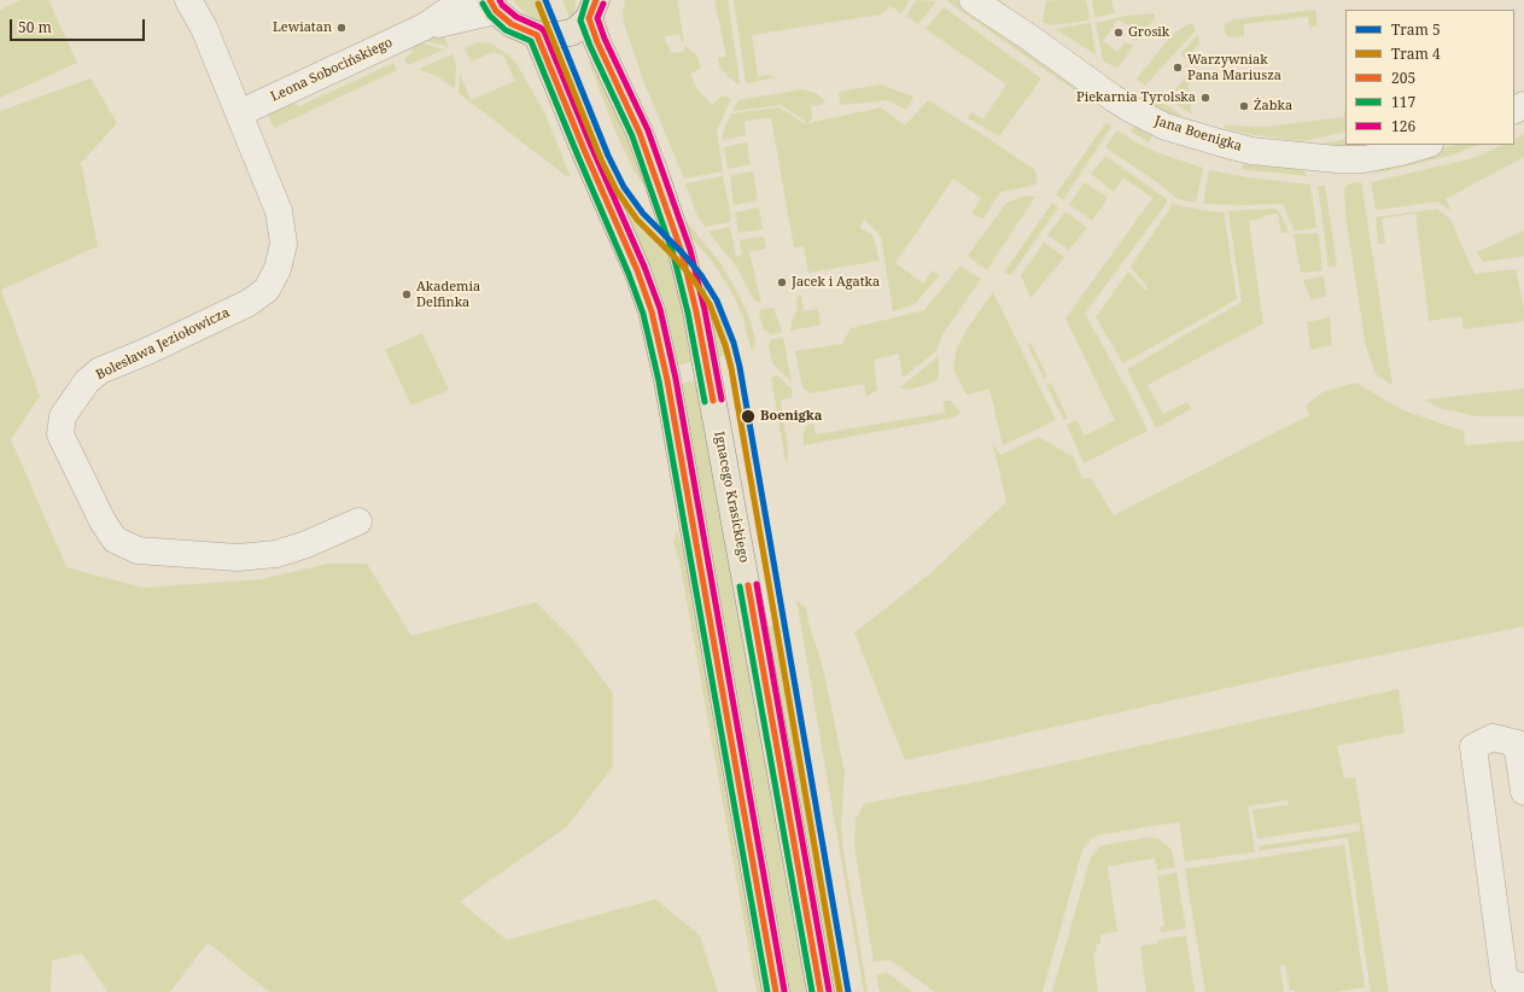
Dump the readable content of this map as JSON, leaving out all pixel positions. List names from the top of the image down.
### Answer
{
  "streets": {
    "main road": ["Ignacego Krasickiego"],
    "street": ["Leona Sobocińskiego", "Jana Boenigka", "Bolesława Jeziołowicza"]
  },
  "crossings": [
    ["Leona Sobocińskiego", "Bolesława Jeziołowicza"]
  ],
  "places": [
    "Lewiatan",
    "Grosik",
    "Warzywniak Pana Mariusza",
    "Piekarnia Tyrolska",
    "Żabka",
    "Jacek i Agatka",
    "Akademia Delfinka",
    "Boenigka"
  ],
  "lines": [
    "tram line 5",
    "transit line 205",
    "transit line 117",
    "transit line 126",
    "tram line 4"
  ],
  "legend": [
    "Tram 5",
    "Tram 4",
    "205",
    "117",
    "126"
  ],
  "scale_bar": "50 m"
}
